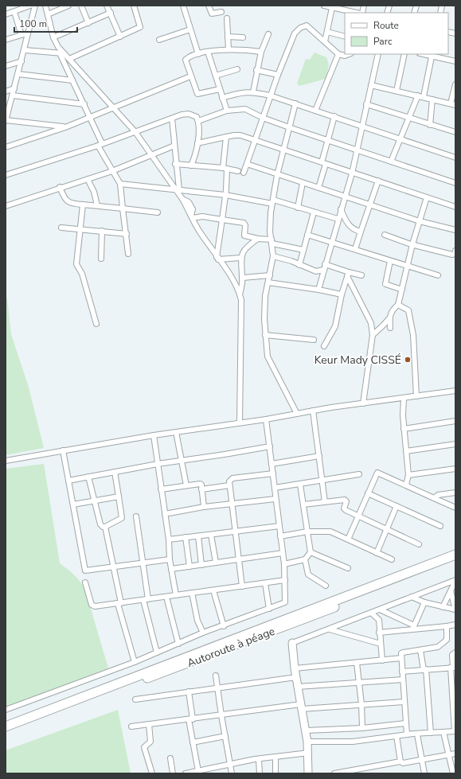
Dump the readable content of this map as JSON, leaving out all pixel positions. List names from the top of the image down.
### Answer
{
  "streets": {
    "highway": ["Autoroute à péage"]
  },
  "places": ["Keur Mady CISSÉ"],
  "legend": ["Route", "Parc"],
  "scale_bar": "100 m"
}
